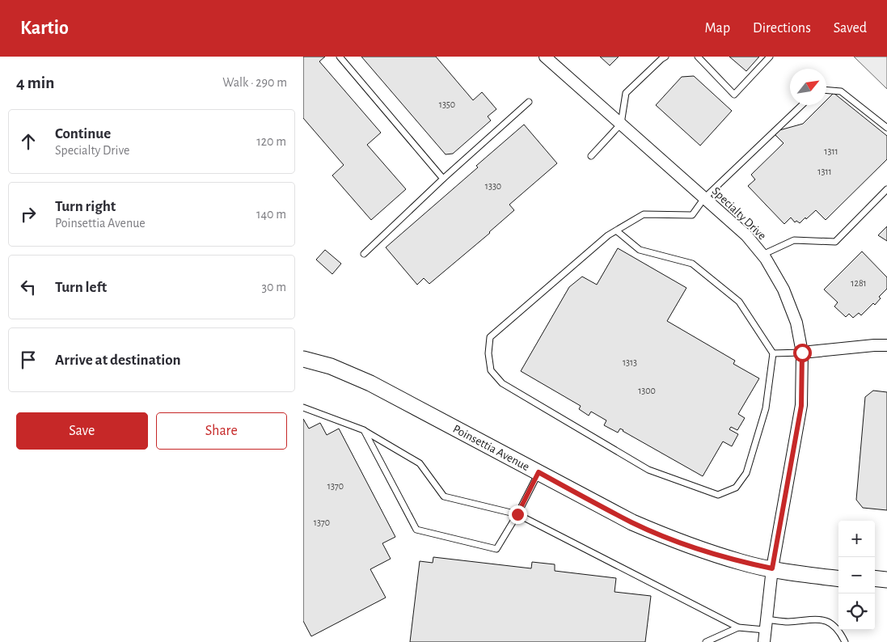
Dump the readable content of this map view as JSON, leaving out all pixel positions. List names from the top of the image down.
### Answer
{
  "streets": {
    "main road": ["Poinsettia Avenue"],
    "street": ["Specialty Drive"]
  },
  "crossings": [
    ["Specialty Drive", "Poinsettia Avenue"]
  ],
  "house_numbers": [
    "1350",
    "1311",
    "1311",
    "1330",
    "1281",
    "1313",
    "1300",
    "1370",
    "1370"
  ],
  "north": "top right",
  "page": {
    "header": "Kartio",
    "nav": ["Map", "Directions", "Saved"],
    "heading": ["4 min", "Walk · 290 m"],
    "list": [
      ["Continue", "Specialty Drive", "120 m"],
      ["Turn right", "Poinsettia Avenue", "140 m"],
      ["Turn left", "30 m"],
      "Arrive at destination"
    ],
    "buttons": ["Save", "Share"],
    "map_buttons": ["+", "−"]
  }
}
